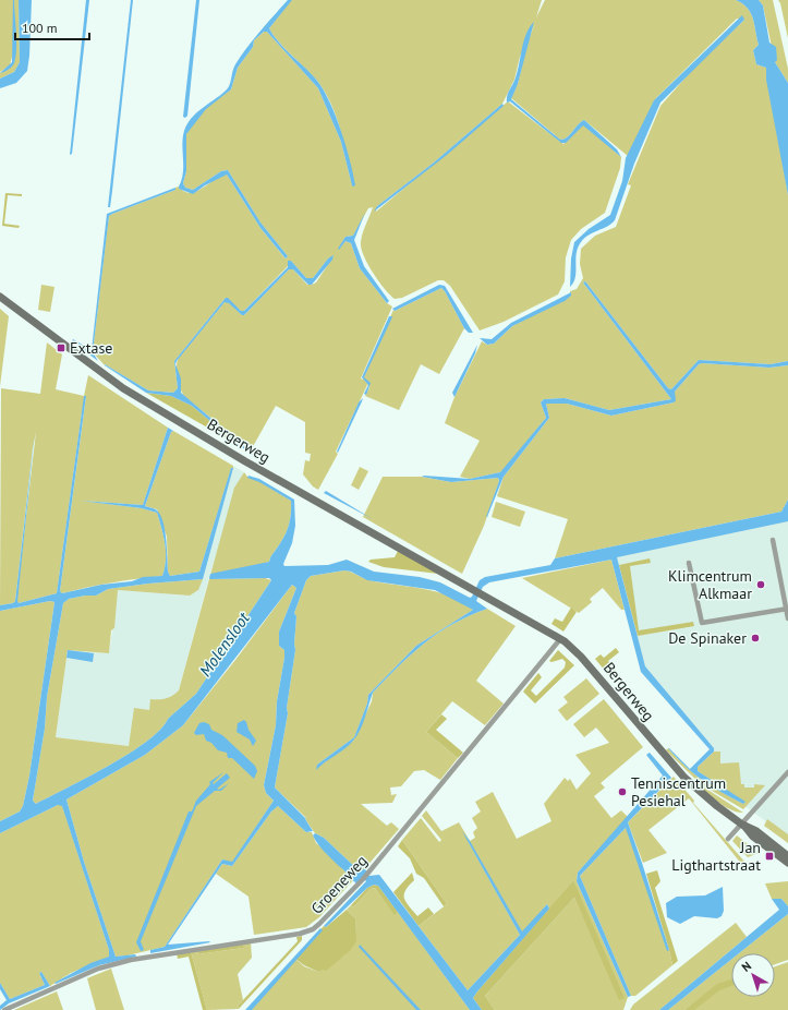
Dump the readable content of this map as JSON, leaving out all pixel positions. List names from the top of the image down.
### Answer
{
  "streets": {
    "main road": ["Bergerweg"],
    "street": ["Groeneweg"]
  },
  "crossings": [
    ["Bergerweg", "Groeneweg"]
  ],
  "water": ["Molensloot"],
  "places": {
    "transit": ["Extase", "Jan Ligthartstraat"],
    "other": ["Klimcentrum Alkmaar", "De Spinaker", "Tenniscentrum Pesiehal"]
  },
  "scale_bar": "100 m",
  "north": "top left"
}
